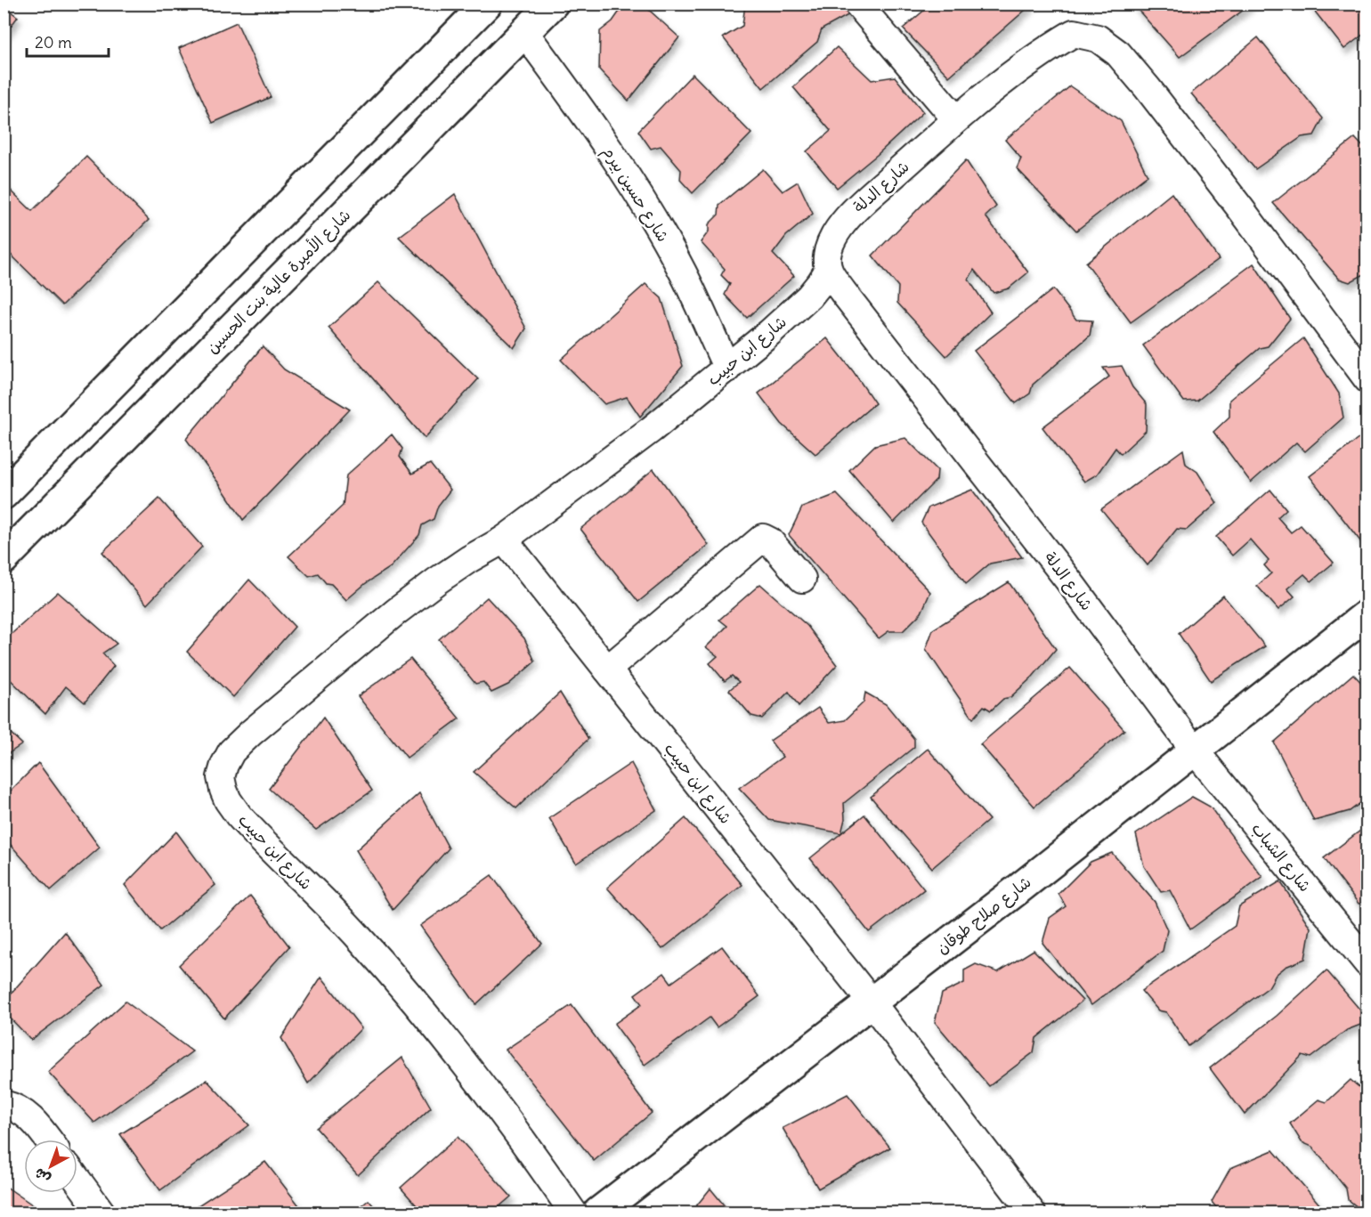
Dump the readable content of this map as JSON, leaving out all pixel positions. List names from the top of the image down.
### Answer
{
  "streets": {
    "main road": ["شارع الأميرة عالية بنت الحسين", "شارع صلاح طوقان"],
    "street": [
      "شارع الدلة",
      "شارع حسين بيرم",
      "شارع ابن حبيب",
      "شارع الشباب"
    ]
  },
  "crossings": [
    ["شارع الدلة", "شارع ابن حبيب"],
    ["شارع الدلة", "شارع الشباب"],
    ["شارع الدلة", "شارع صلاح طوقان"],
    ["شارع حسين بيرم", "شارع الأميرة عالية بنت الحسين"],
    ["شارع حسين بيرم", "شارع ابن حبيب"],
    ["شارع ابن حبيب", "شارع صلاح طوقان"],
    ["شارع الشباب", "شارع صلاح طوقان"]
  ],
  "scale_bar": "20 m",
  "north": "bottom left"
}
